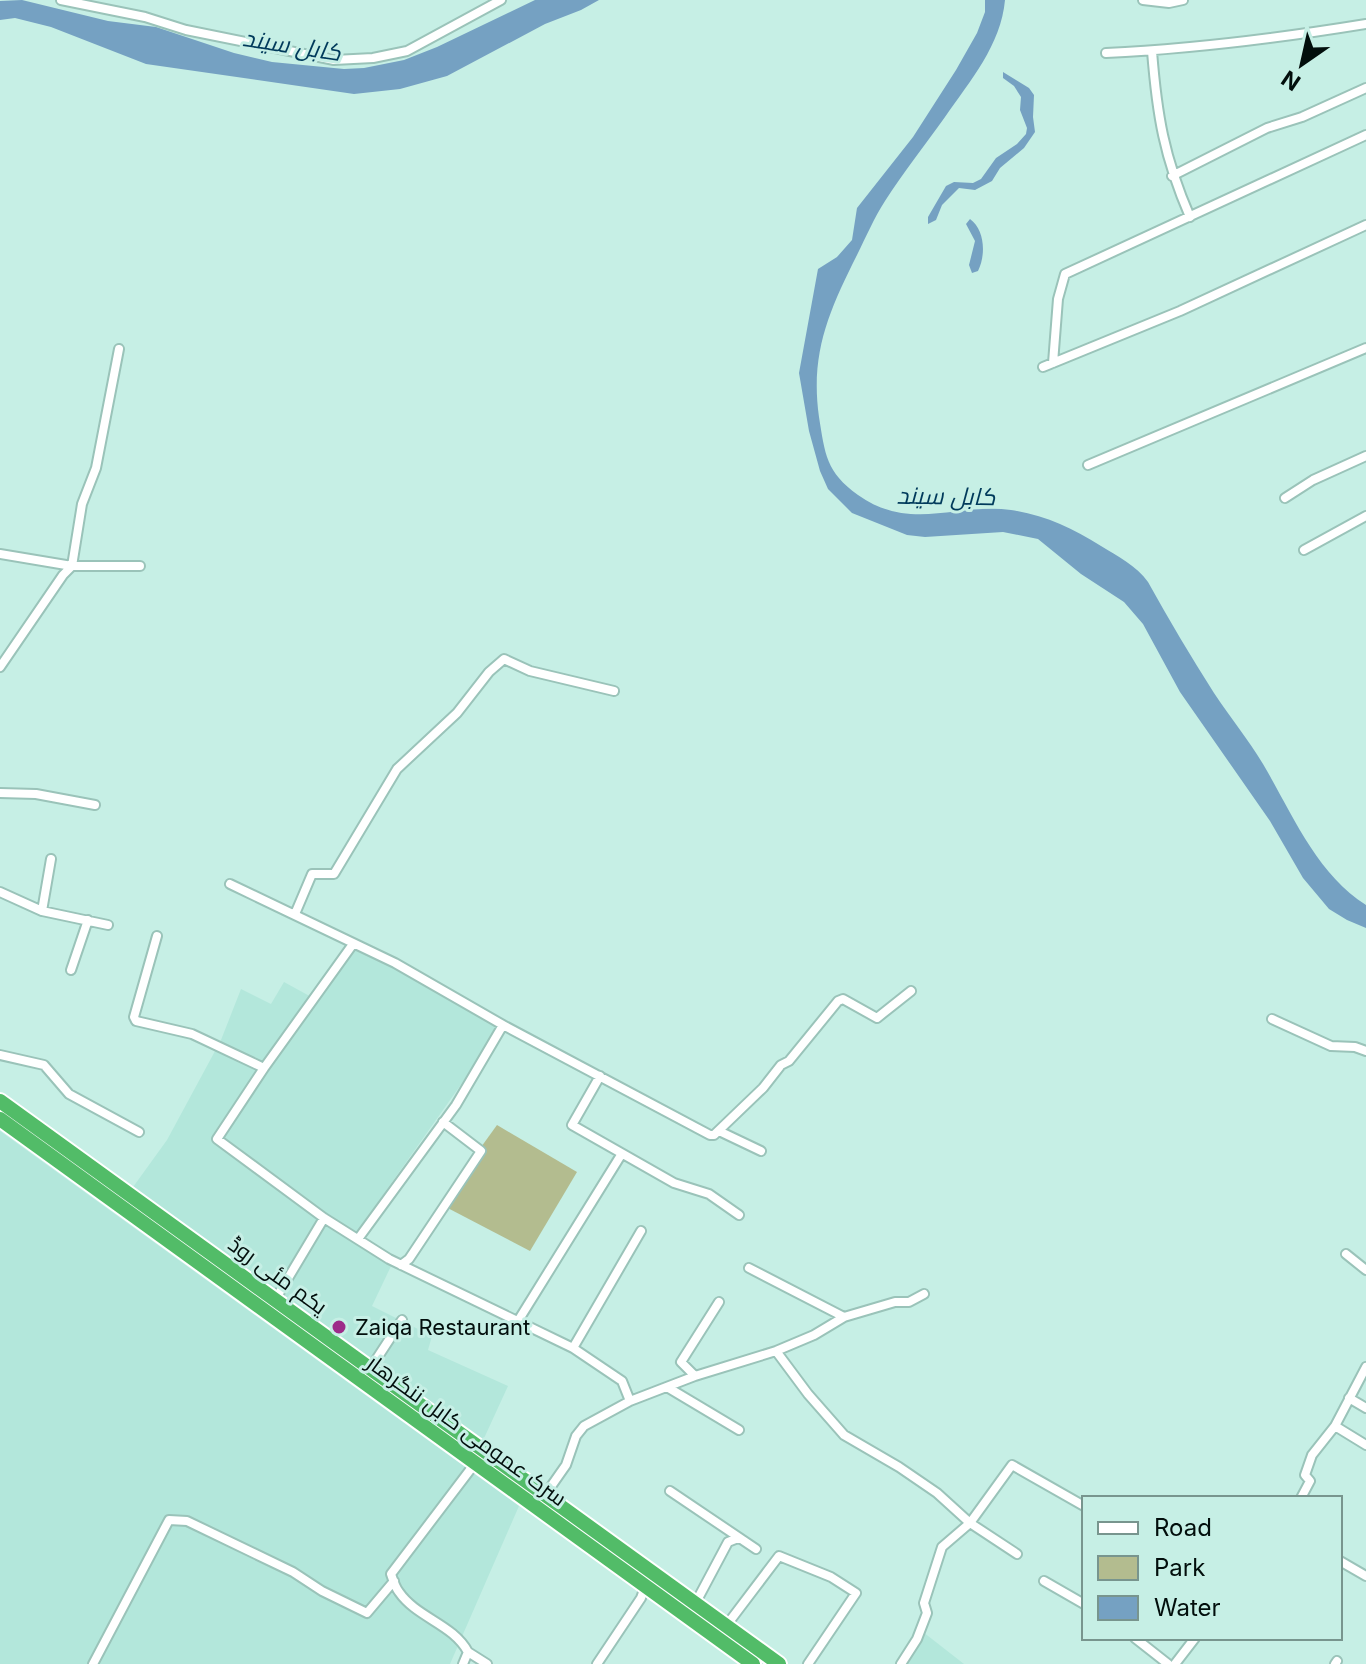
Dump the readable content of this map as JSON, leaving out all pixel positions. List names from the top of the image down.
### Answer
{
  "streets": {
    "highway": ["یکم مئی روڈ", "سرک عمومی کابل ننگرهار"]
  },
  "crossings": [
    ["یکم مئی روڈ", "سرک عمومی کابل ننگرهار"]
  ],
  "water": ["کابل سيند"],
  "places": ["Zaiqa Restaurant"],
  "legend": ["Road", "Park", "Water"],
  "north": "bottom left"
}
